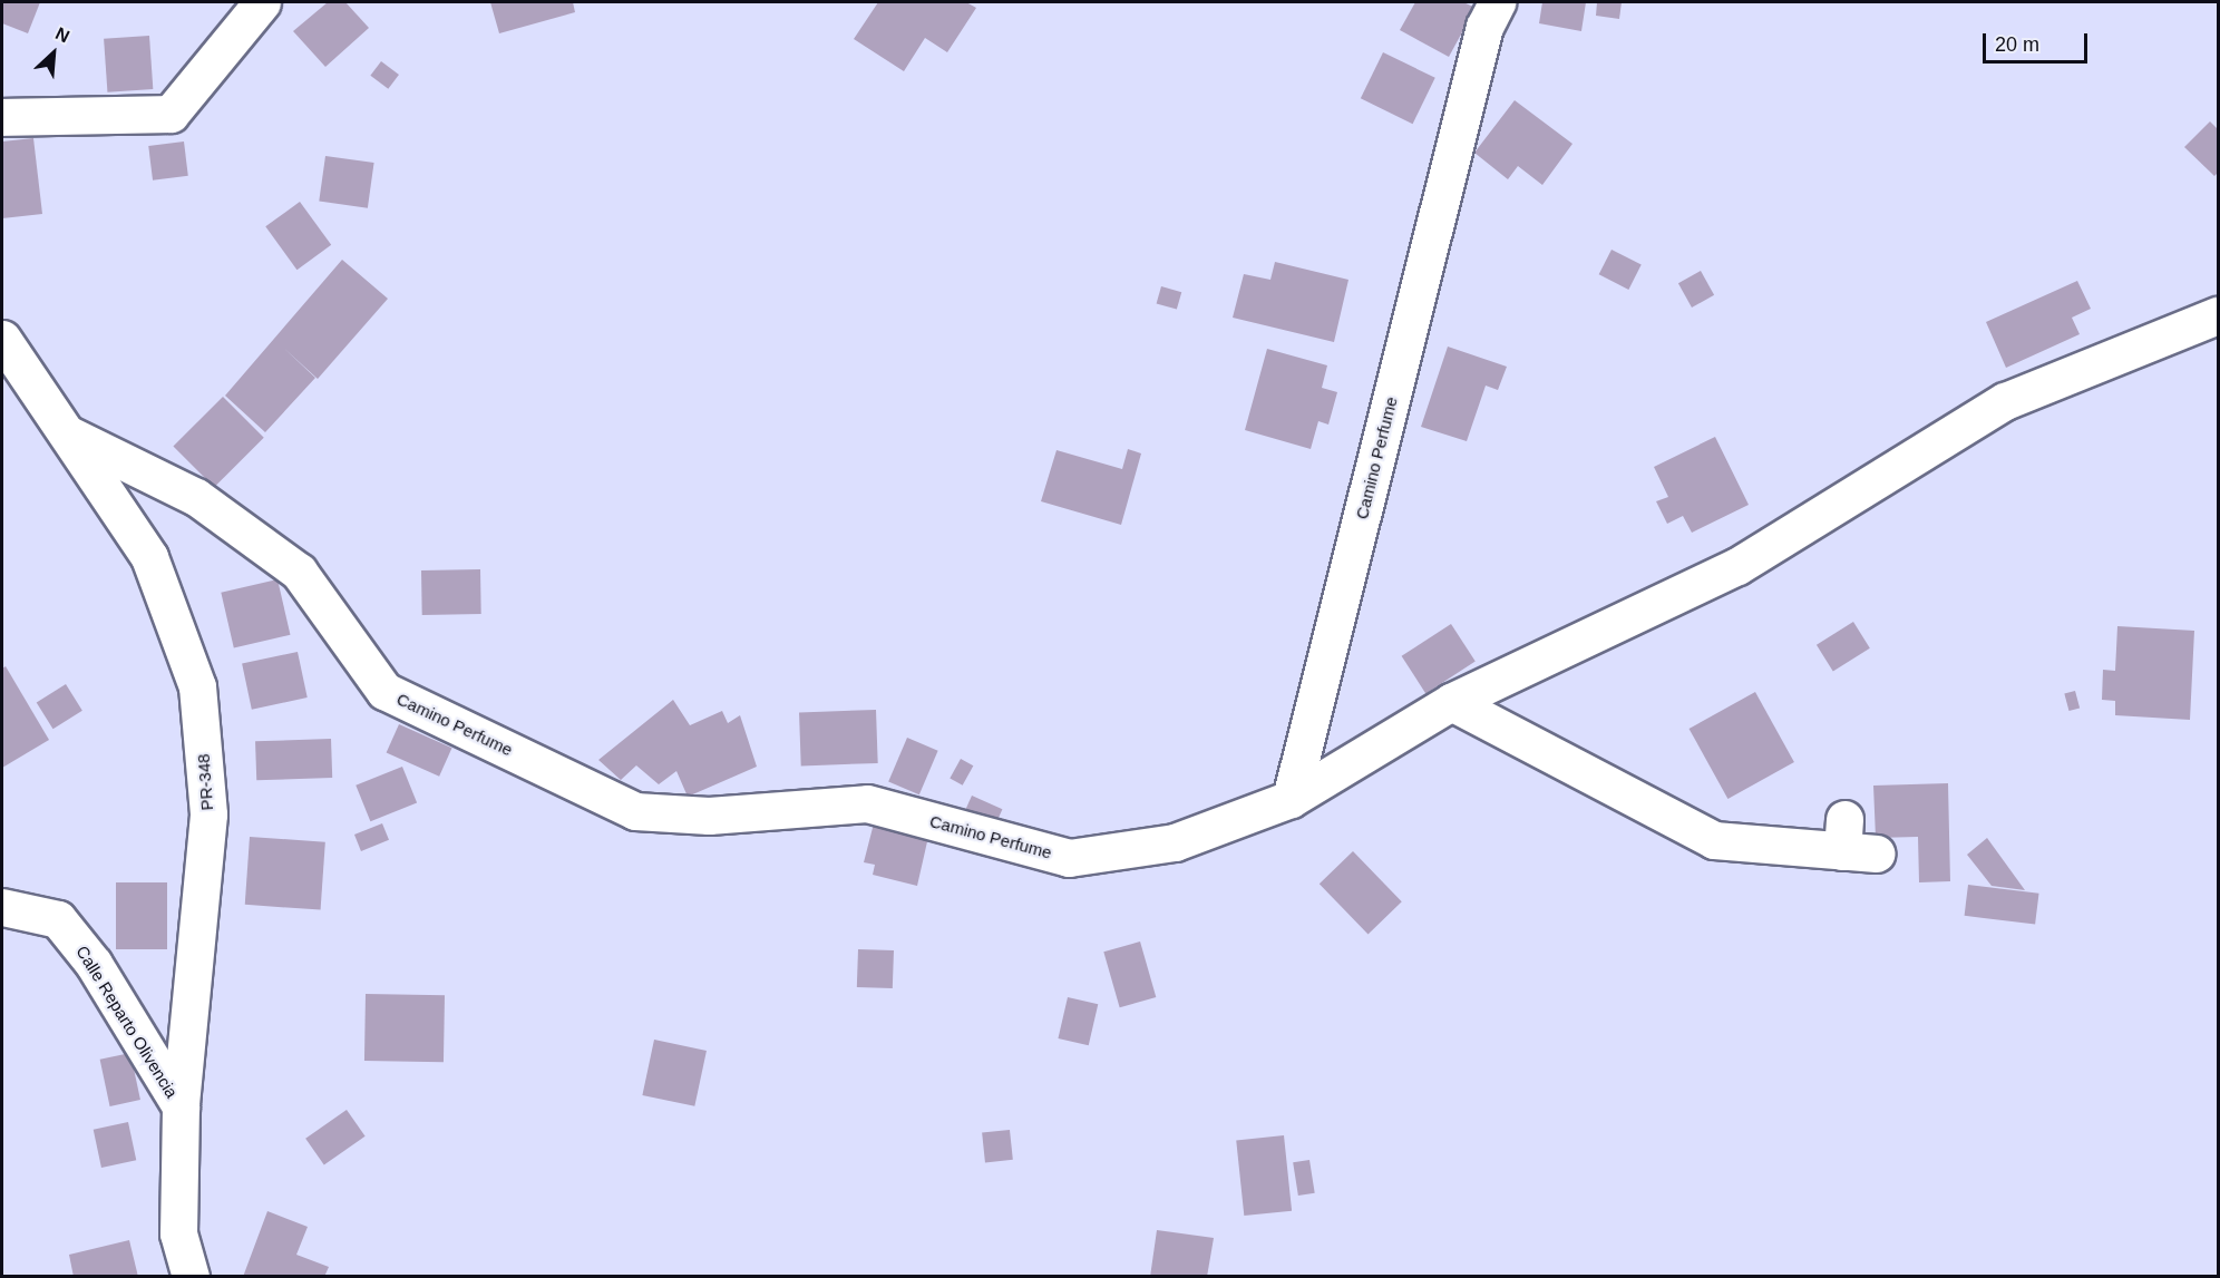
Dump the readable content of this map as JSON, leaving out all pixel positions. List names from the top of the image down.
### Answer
{
  "streets": {
    "street": ["Camino Perfume", "PR-348", "Calle Reparto Olivencia"]
  },
  "crossings": [
    ["Camino Perfume", "PR-348"],
    ["PR-348", "Calle Reparto Olivencia"]
  ],
  "scale_bar": "20 m",
  "north": "top right"
}
